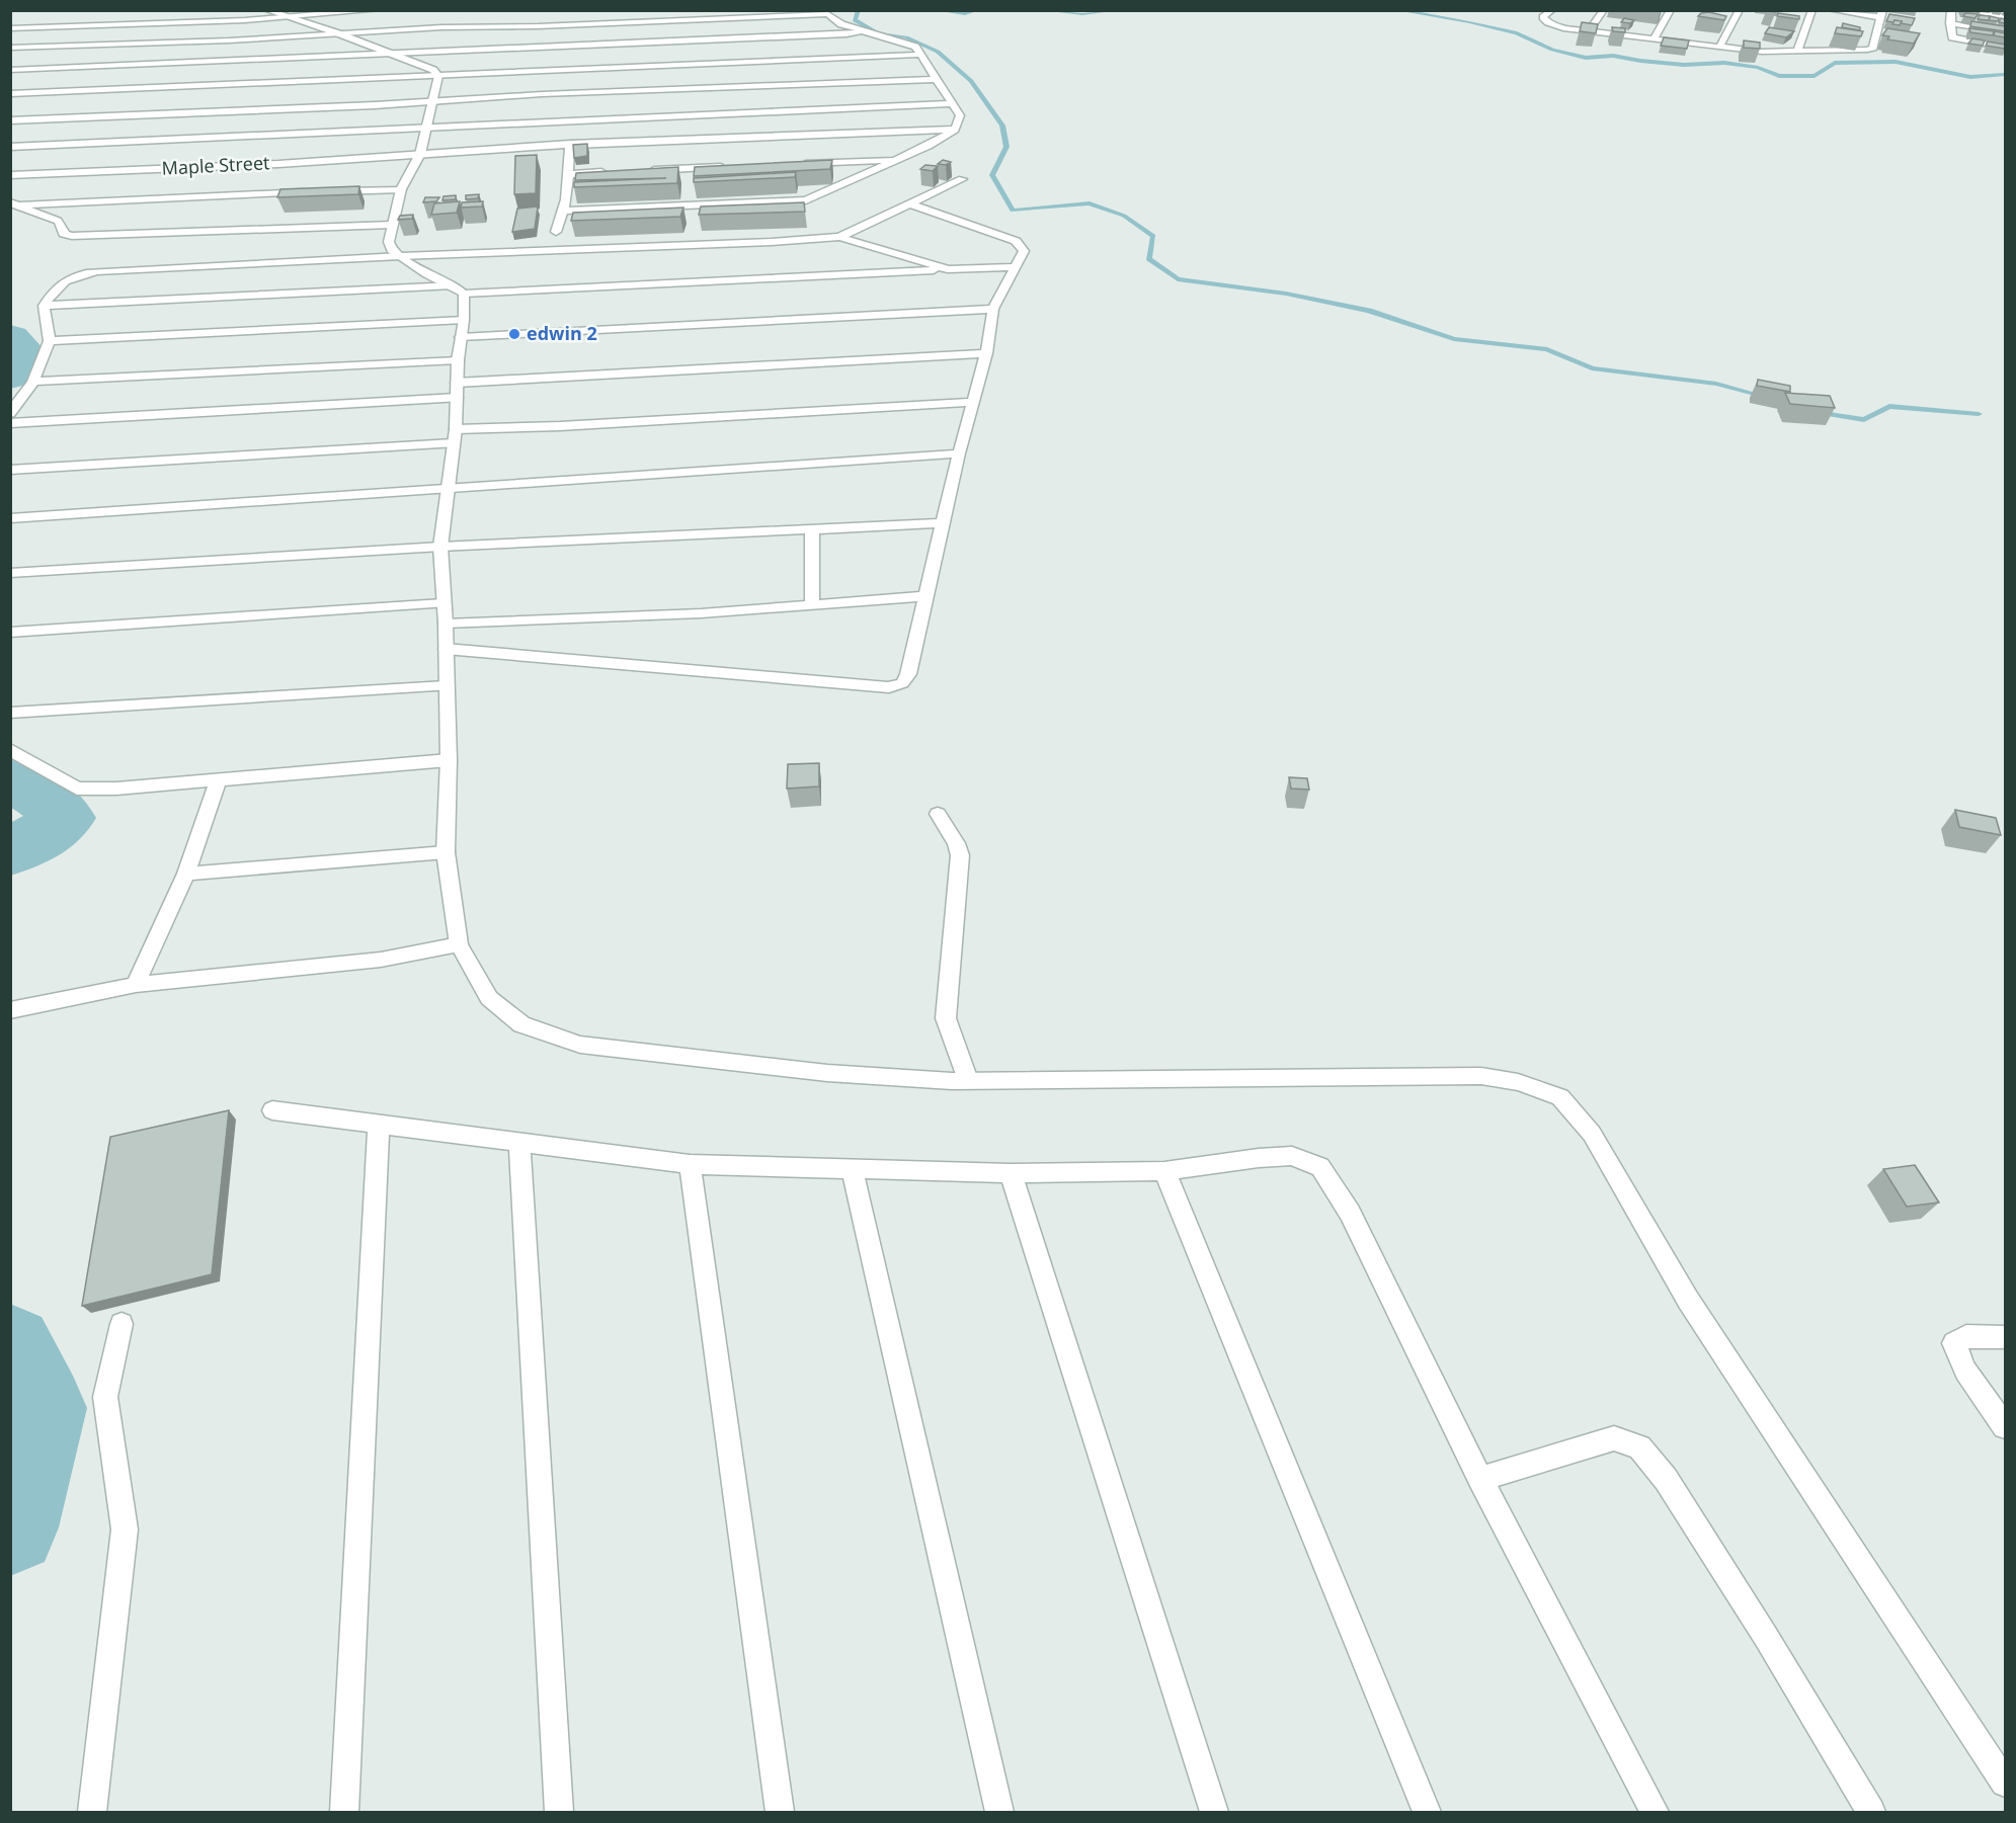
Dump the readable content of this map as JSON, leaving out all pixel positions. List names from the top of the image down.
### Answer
{
  "streets": {
    "street": ["Maple Street"]
  },
  "places": ["edwin 2"]
}
